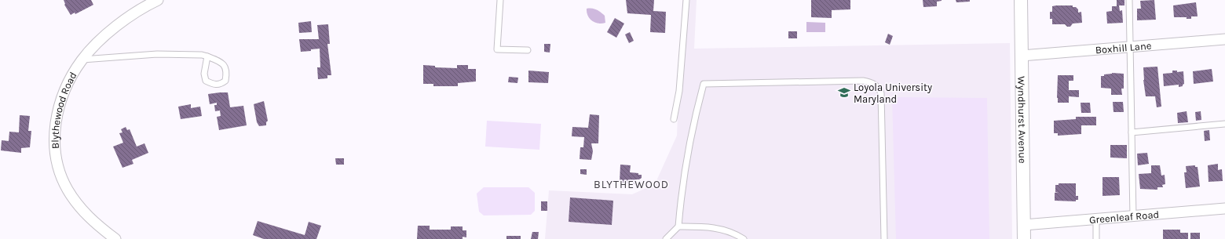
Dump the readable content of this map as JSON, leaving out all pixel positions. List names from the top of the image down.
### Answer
{
  "streets": {
    "street": [
      "Boxhill Lane",
      "Blythewood Road",
      "Wyndhurst Avenue",
      "Greenleaf Road"
    ]
  },
  "crossings": [
    ["Boxhill Lane", "Wyndhurst Avenue"],
    ["Wyndhurst Avenue", "Greenleaf Road"]
  ],
  "districts": ["BLYTHEWOOD"],
  "places": {
    "school or university": ["Loyola University Maryland"]
  }
}
